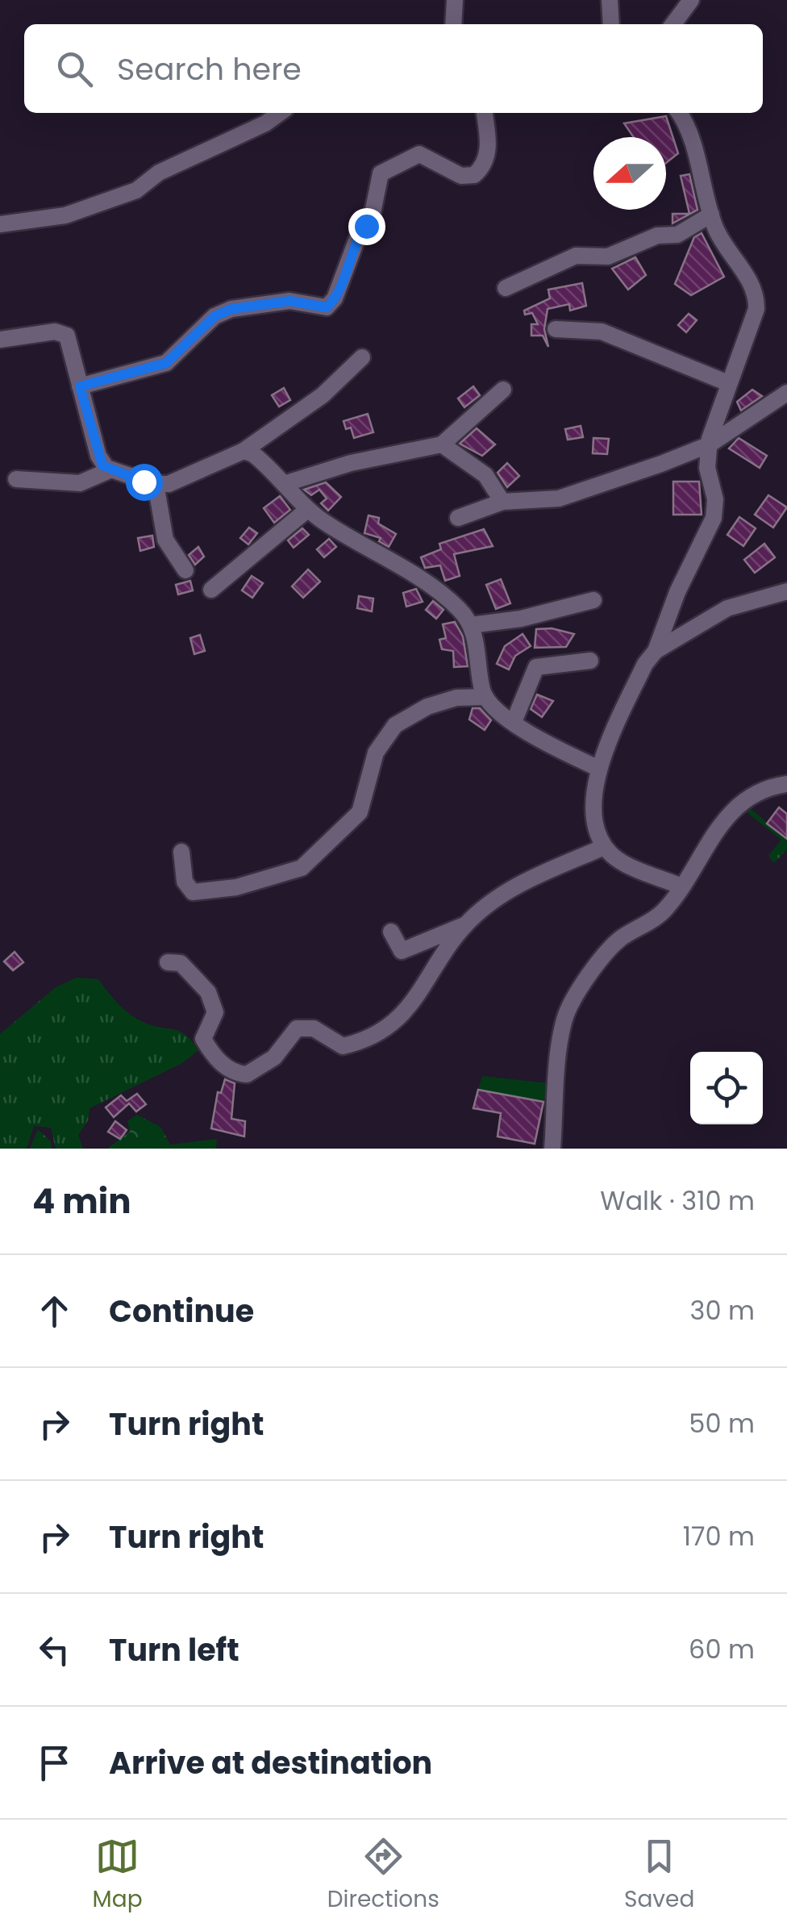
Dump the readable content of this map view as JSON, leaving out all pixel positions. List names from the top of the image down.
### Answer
{
  "north": "left",
  "page": {
    "search": "Search here",
    "heading": ["4 min", "Walk · 310 m"],
    "list": [
      ["Continue", "30 m"],
      ["Turn right", "50 m"],
      ["Turn right", "170 m"],
      ["Turn left", "60 m"],
      "Arrive at destination"
    ],
    "nav": ["Map", "Directions", "Saved"]
  }
}
